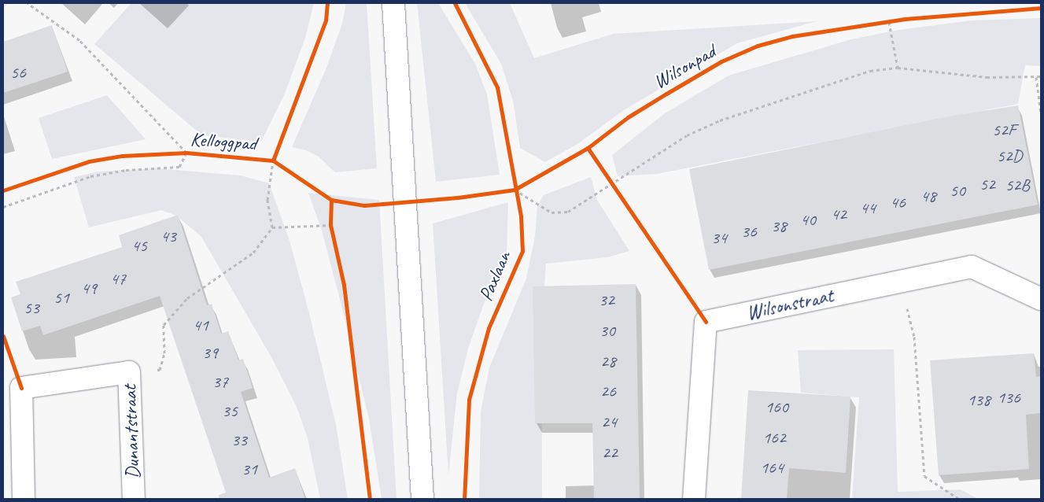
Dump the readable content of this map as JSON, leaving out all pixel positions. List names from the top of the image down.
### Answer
{
  "streets": {
    "street": ["Wilsonstraat", "Dunantstraat"],
    "path": ["Kelloggpad"],
    "cycle path": ["Wilsonpad", "Paxlaan"]
  },
  "house_numbers": [
    "56",
    "52F",
    "52D",
    "52",
    "52B",
    "50",
    "48",
    "46",
    "44",
    "42",
    "40",
    "38",
    "36",
    "43",
    "34",
    "45",
    "47",
    "49",
    "51",
    "32",
    "53",
    "41",
    "30",
    "39",
    "28",
    "37",
    "26",
    "136",
    "138",
    "160",
    "35",
    "24",
    "162",
    "33",
    "22",
    "164",
    "31"
  ]
}
